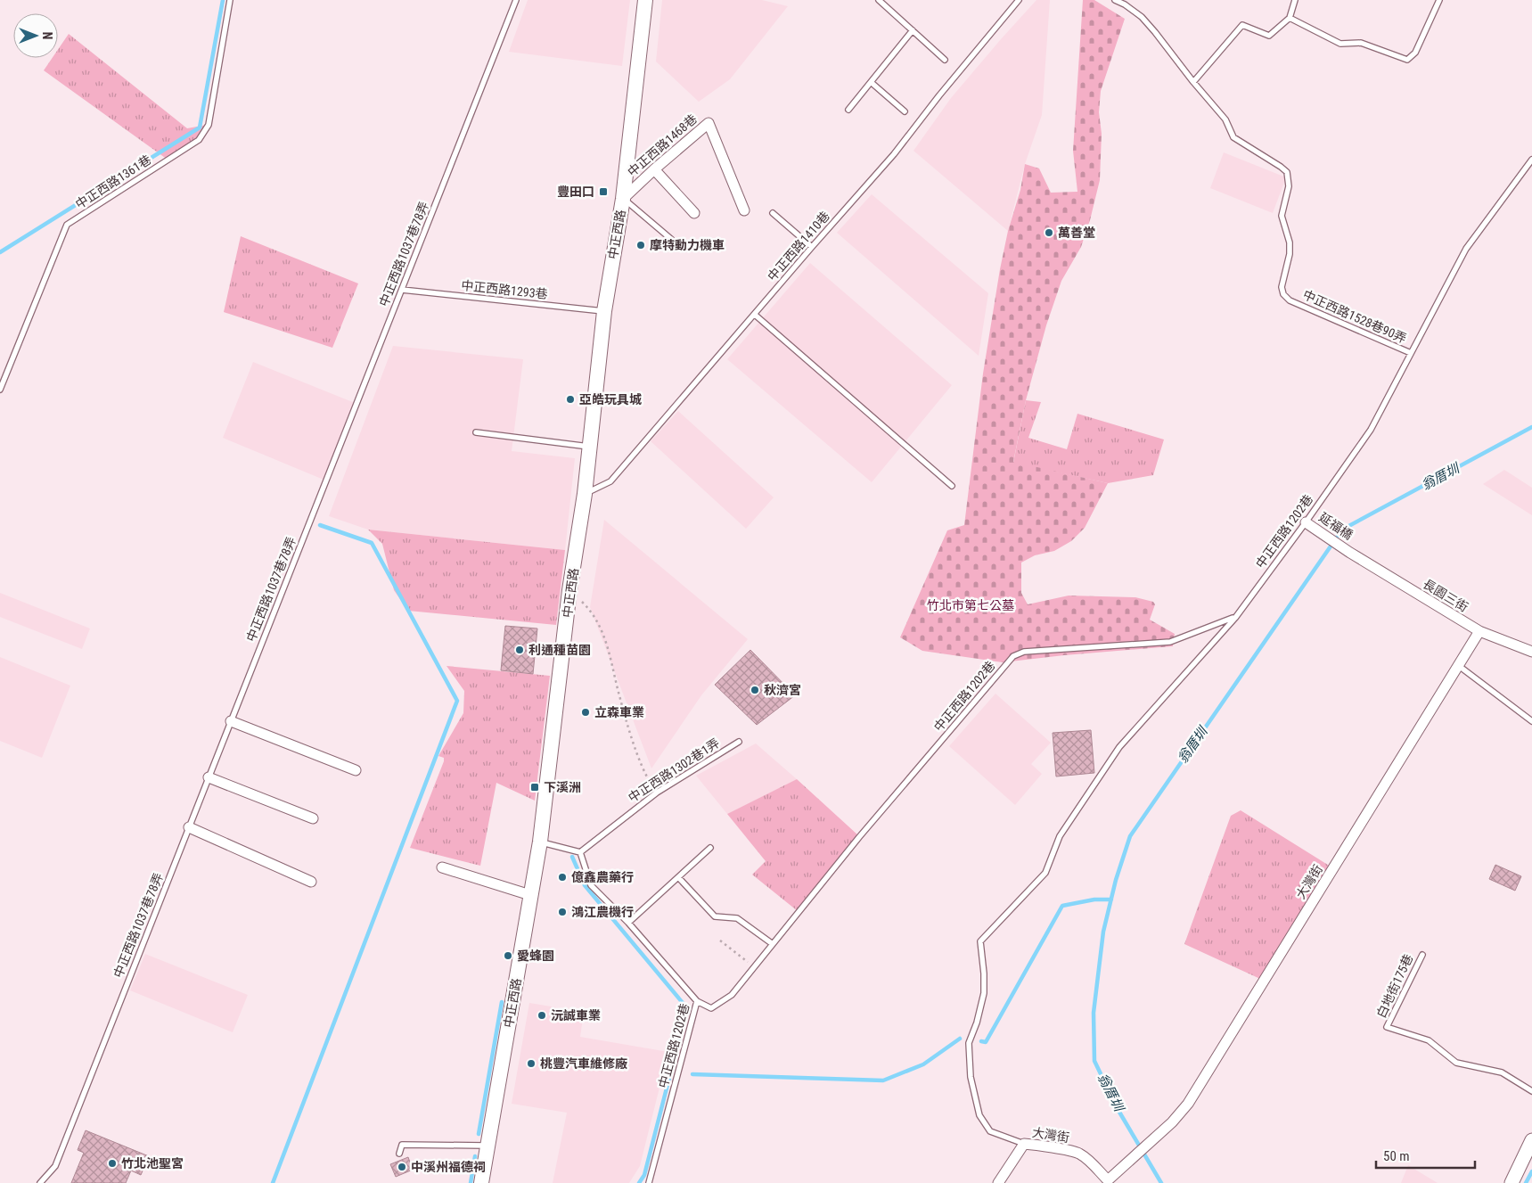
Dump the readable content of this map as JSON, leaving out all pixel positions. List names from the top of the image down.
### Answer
{
  "streets": {
    "main road": ["中正西路"],
    "street": [
      "中正西路1468巷",
      "延福橋",
      "長園三街",
      "大灣街"
    ],
    "lane": [
      "中正西路1361巷",
      "中正西路1410巷",
      "中正西路1037巷78弄",
      "中正西路1293巷",
      "中正西路1528巷90弄",
      "中正西路1202巷",
      "中正西路1302巷1弄",
      "白地街175巷"
    ]
  },
  "crossings": [
    ["中正西路1468巷", "中正西路"],
    ["中正西路", "中正西路1410巷"],
    ["中正西路", "中正西路1293巷"],
    ["中正西路1037巷78弄", "中正西路1293巷"],
    ["中正西路1528巷90弄", "中正西路1202巷"],
    ["延福橋", "中正西路1202巷"],
    ["延福橋", "長園三街"],
    ["長園三街", "大灣街"]
  ],
  "water": ["翁厝圳"],
  "parks": ["竹北市第七公墓"],
  "places": {
    "transit": ["豐田口", "下溪洲"],
    "other": [
      "萬善堂",
      "摩特動力機車",
      "亞皓玩具城",
      "利通種苗園",
      "秋濟宮",
      "立森車業",
      "億鑫農藥行",
      "鴻江農機行",
      "愛蜂園",
      "沅誠車業",
      "桃豐汽車維修廠",
      "竹北池聖宮",
      "中溪州福德祠"
    ]
  },
  "scale_bar": "50 m",
  "north": "right"
}
